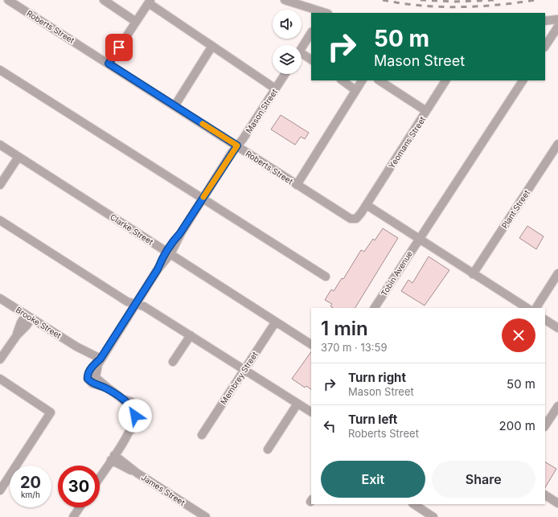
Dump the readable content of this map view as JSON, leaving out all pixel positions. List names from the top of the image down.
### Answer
{
  "streets": {
    "street": [
      "Roberts Street",
      "Mason Street",
      "Yeomans Street",
      "Plant Street",
      "Clarke Street",
      "Tobin Avenue",
      "Brooke Street",
      "Membrey Street",
      "James Street"
    ]
  },
  "crossings": [
    ["Roberts Street", "Mason Street"],
    ["Roberts Street", "Yeomans Street"],
    ["Mason Street", "Clarke Street"],
    ["Mason Street", "Brooke Street"],
    ["Mason Street", "James Street"],
    ["Clarke Street", "Membrey Street"]
  ],
  "page": {
    "turn": ["50 m", "Mason Street"],
    "heading": ["1 min", "370 m · 13:59"],
    "list": [
      {
        "name": "Turn right",
        "note": "Mason Street",
        "value": "50 m"
      },
      {
        "name": "Turn left",
        "note": "Roberts Street",
        "value": "200 m"
      }
    ],
    "buttons": ["Exit", "Share"],
    "speed": "20 km/h",
    "limit": "30"
  }
}
